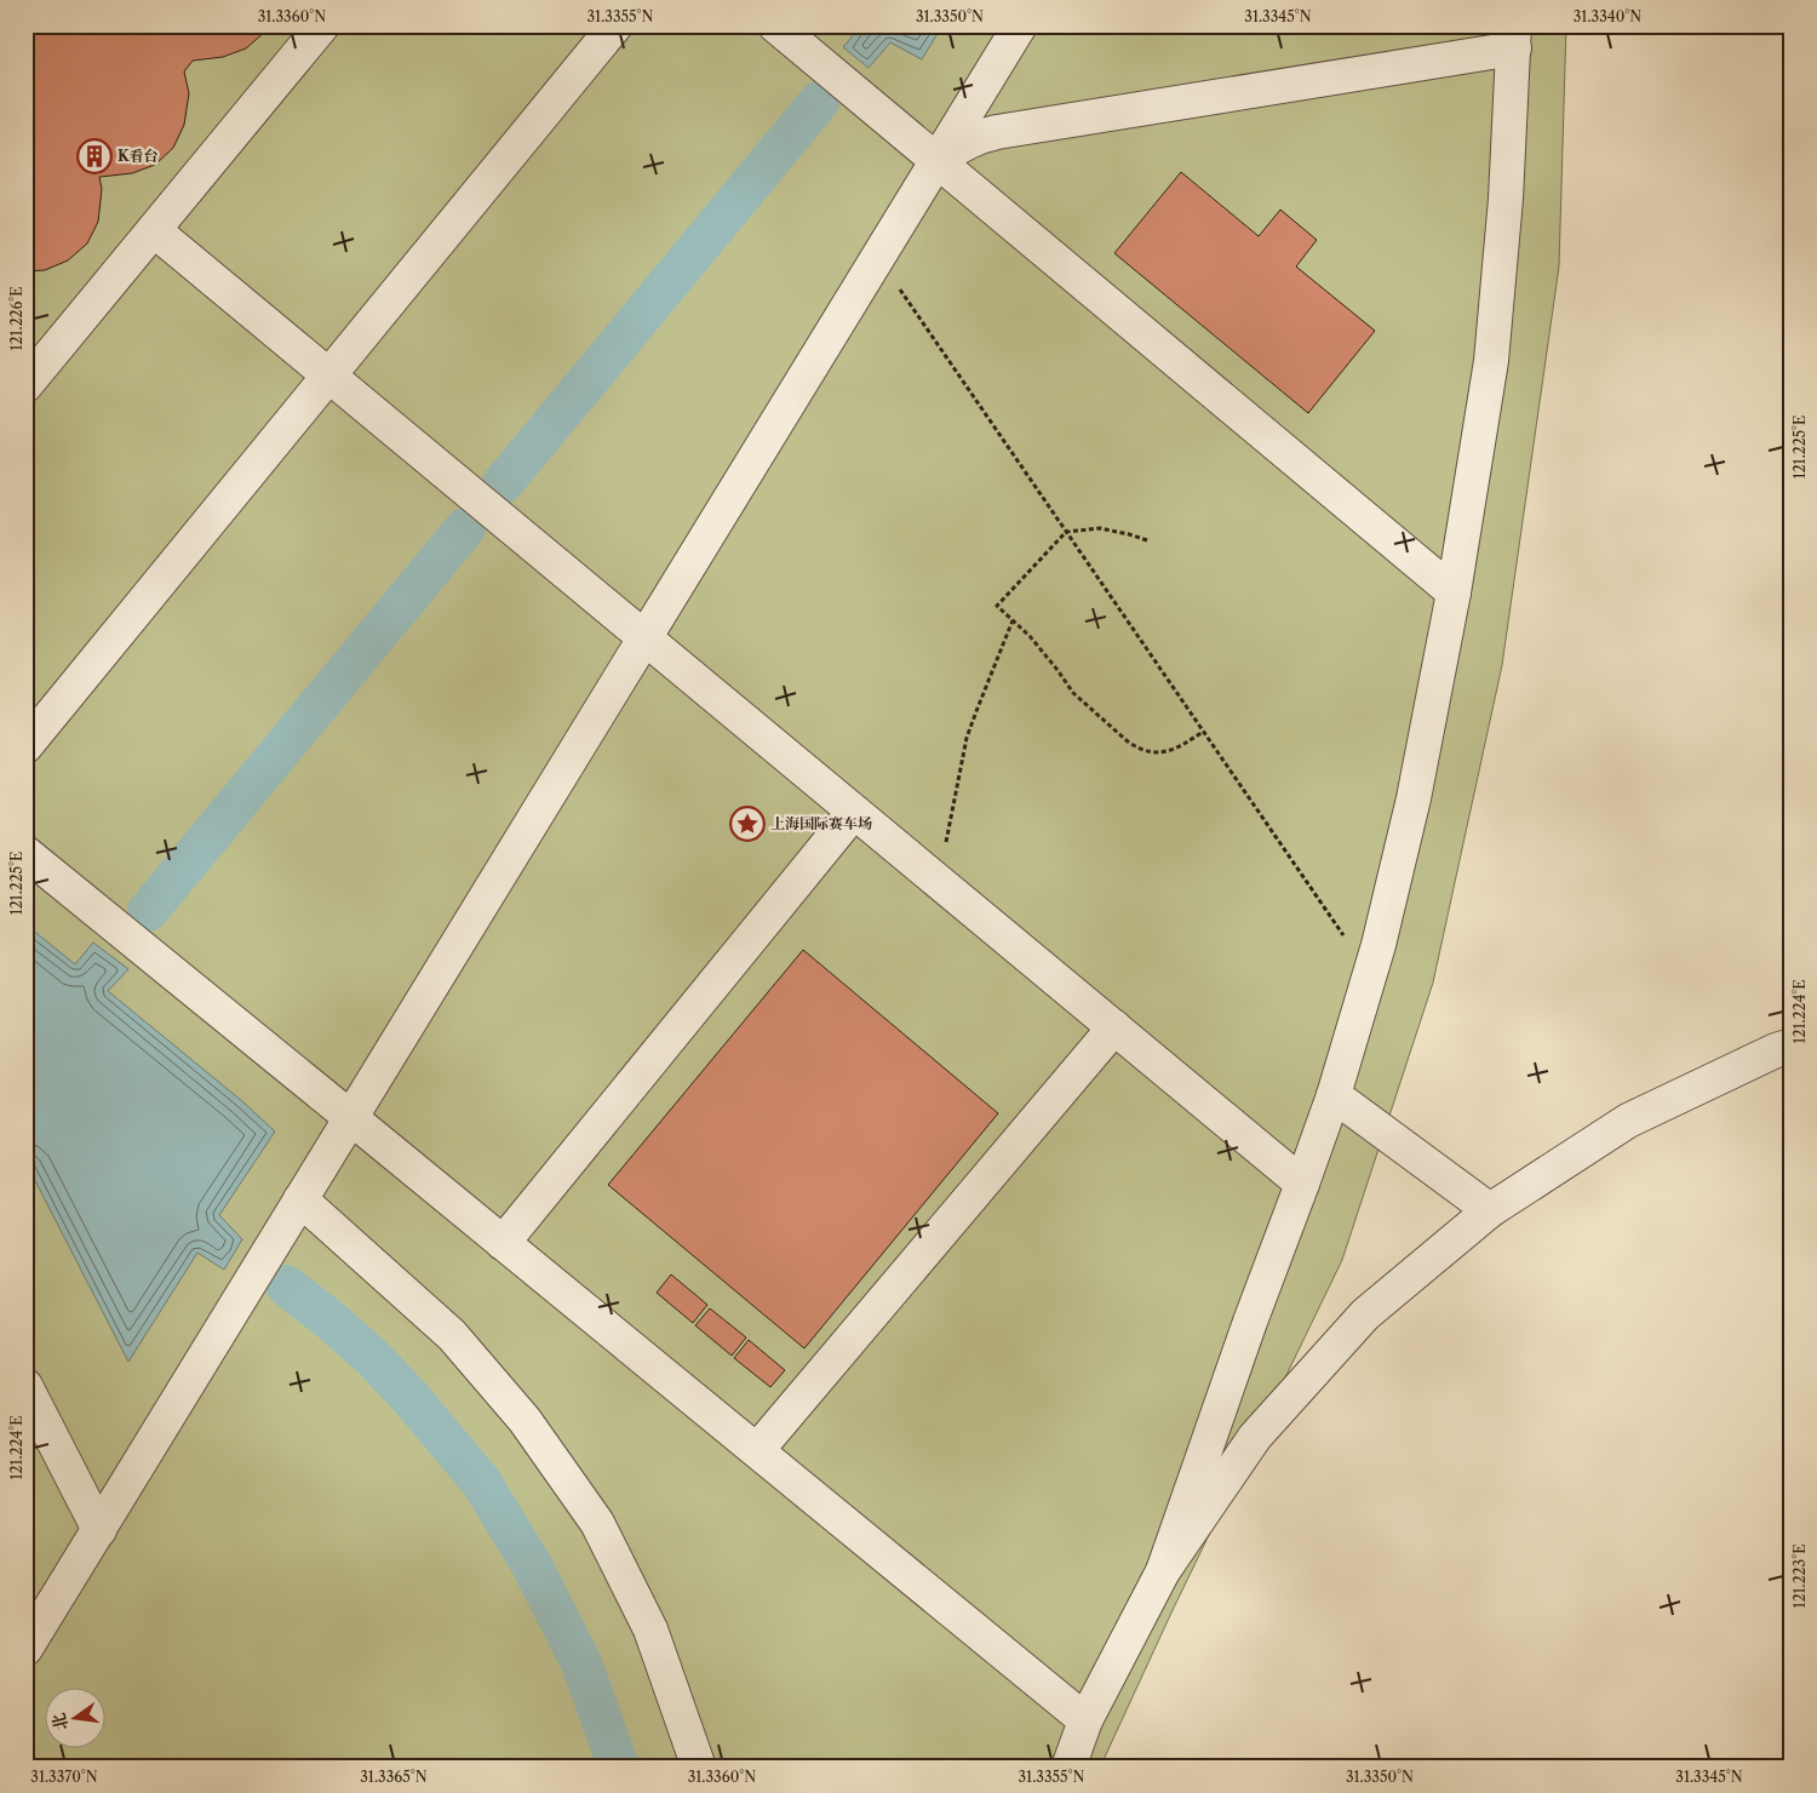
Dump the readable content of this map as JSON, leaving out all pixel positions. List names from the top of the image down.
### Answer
{
  "places": {
    "building": ["K看台"],
    "place": ["上海国际赛车场"]
  },
  "north": "left",
  "coordinates": [
    "31.3360°N",
    "31.3355°N",
    "31.3350°N",
    "31.3345°N",
    "31.3340°N",
    "121.226°E",
    "121.225°E",
    "121.224°E",
    "121.223°E",
    "31.3370°N",
    "31.3365°N"
  ]
}
